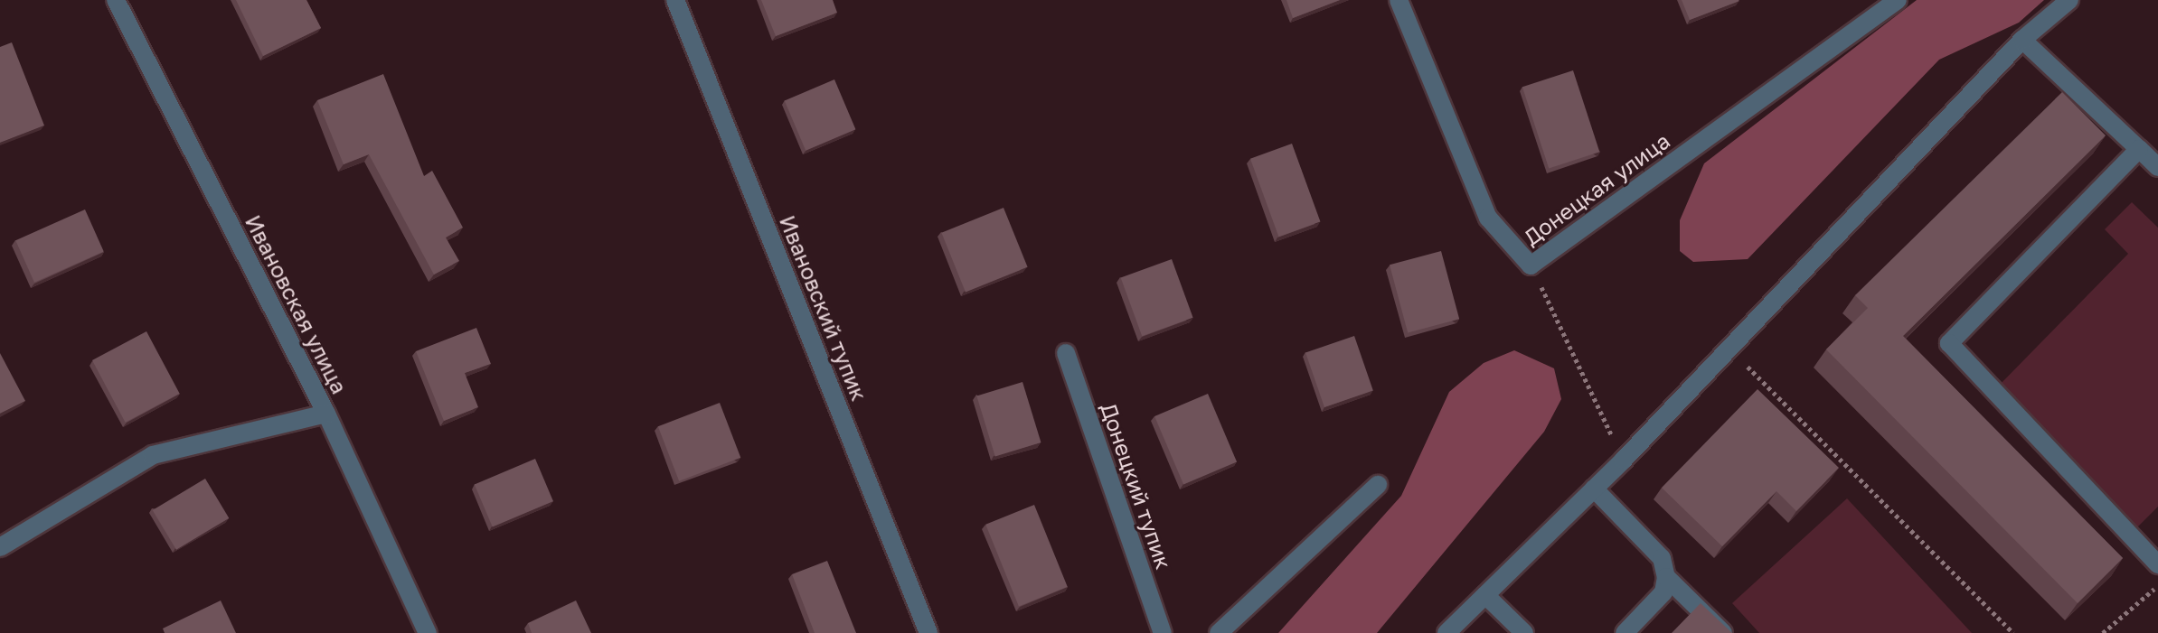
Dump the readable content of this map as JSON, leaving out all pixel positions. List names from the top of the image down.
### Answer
{
  "streets": {
    "street": [
      "Донецкая улица",
      "Ивановская улица",
      "Ивановский тупик",
      "Донецкий тупик"
    ]
  }
}
